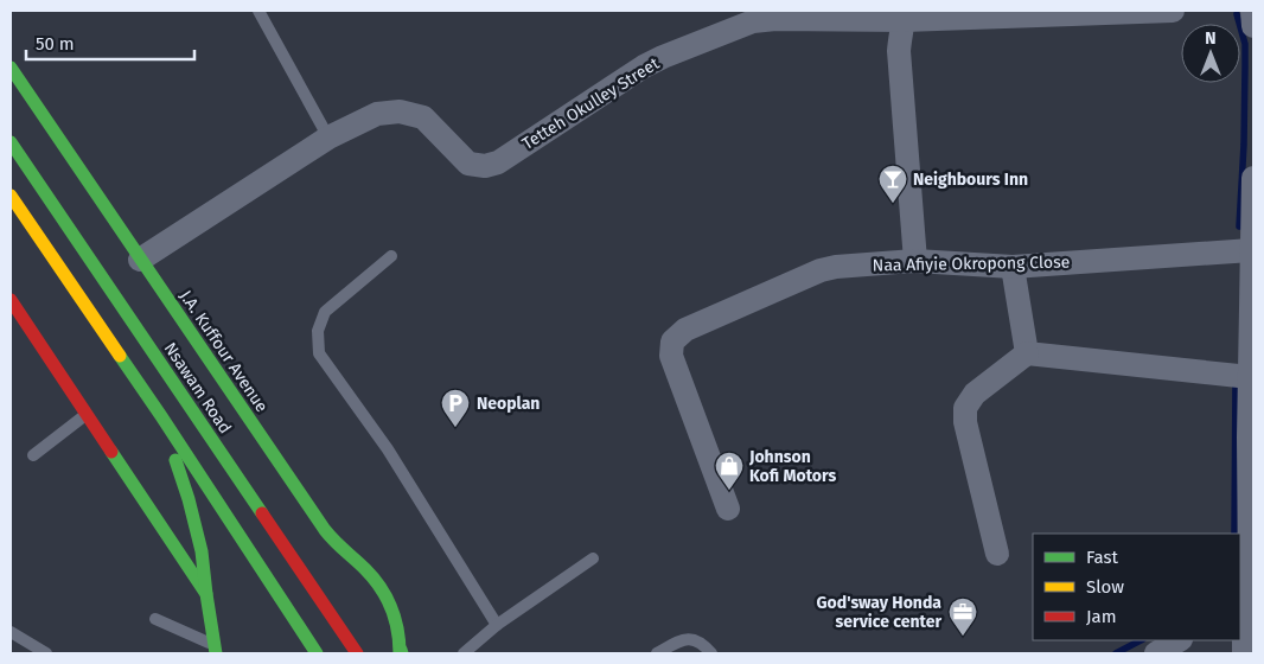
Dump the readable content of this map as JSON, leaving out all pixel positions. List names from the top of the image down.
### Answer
{
  "streets": {
    "main road": ["J.A. Kuffour Avenue", "Nsawam Road"],
    "street": ["Tetteh Okulley Street", "Naa Afiyie Okropong Close"]
  },
  "crossings": [
    ["Tetteh Okulley Street", "J.A. Kuffour Avenue"]
  ],
  "places": {
    "bar": ["Neighbours Inn"],
    "parking": ["Neoplan"],
    "shop": ["Johnson Kofi Motors"],
    "office": ["God'sway Honda service center"]
  },
  "legend": ["Fast", "Slow", "Jam"],
  "scale_bar": "50 m",
  "north": "top"
}
